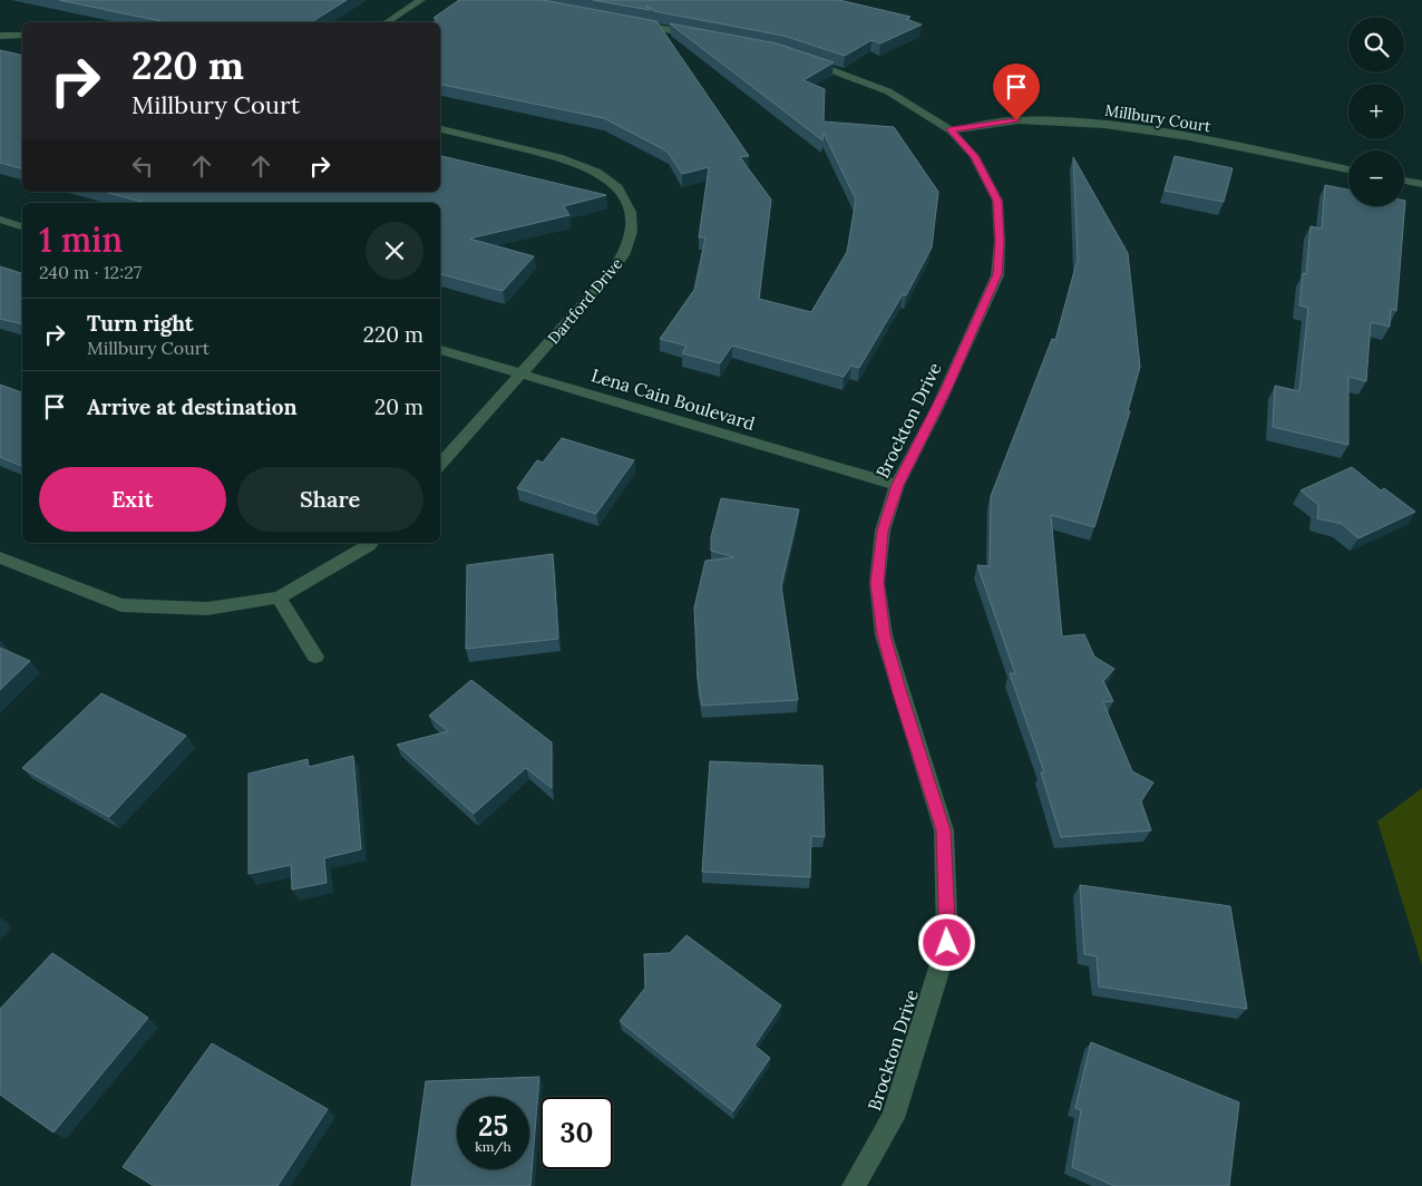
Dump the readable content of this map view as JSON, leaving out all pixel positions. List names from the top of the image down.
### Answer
{
  "streets": {
    "street": [
      "Millbury Court",
      "Dartford Drive",
      "Lena Cain Boulevard",
      "Brockton Drive"
    ]
  },
  "crossings": [
    ["Millbury Court", "Brockton Drive"],
    ["Dartford Drive", "Lena Cain Boulevard"],
    ["Lena Cain Boulevard", "Brockton Drive"]
  ],
  "page": {
    "map_buttons": ["+", "−"],
    "turn": ["220 m", "Millbury Court"],
    "heading": ["1 min", "240 m · 12:27"],
    "list": [
      {
        "name": "Turn right",
        "note": "Millbury Court",
        "value": "220 m"
      },
      {
        "name": "Arrive at destination",
        "value": "20 m"
      }
    ],
    "buttons": ["Exit", "Share"],
    "speed": "25 km/h",
    "limit": "30"
  }
}
